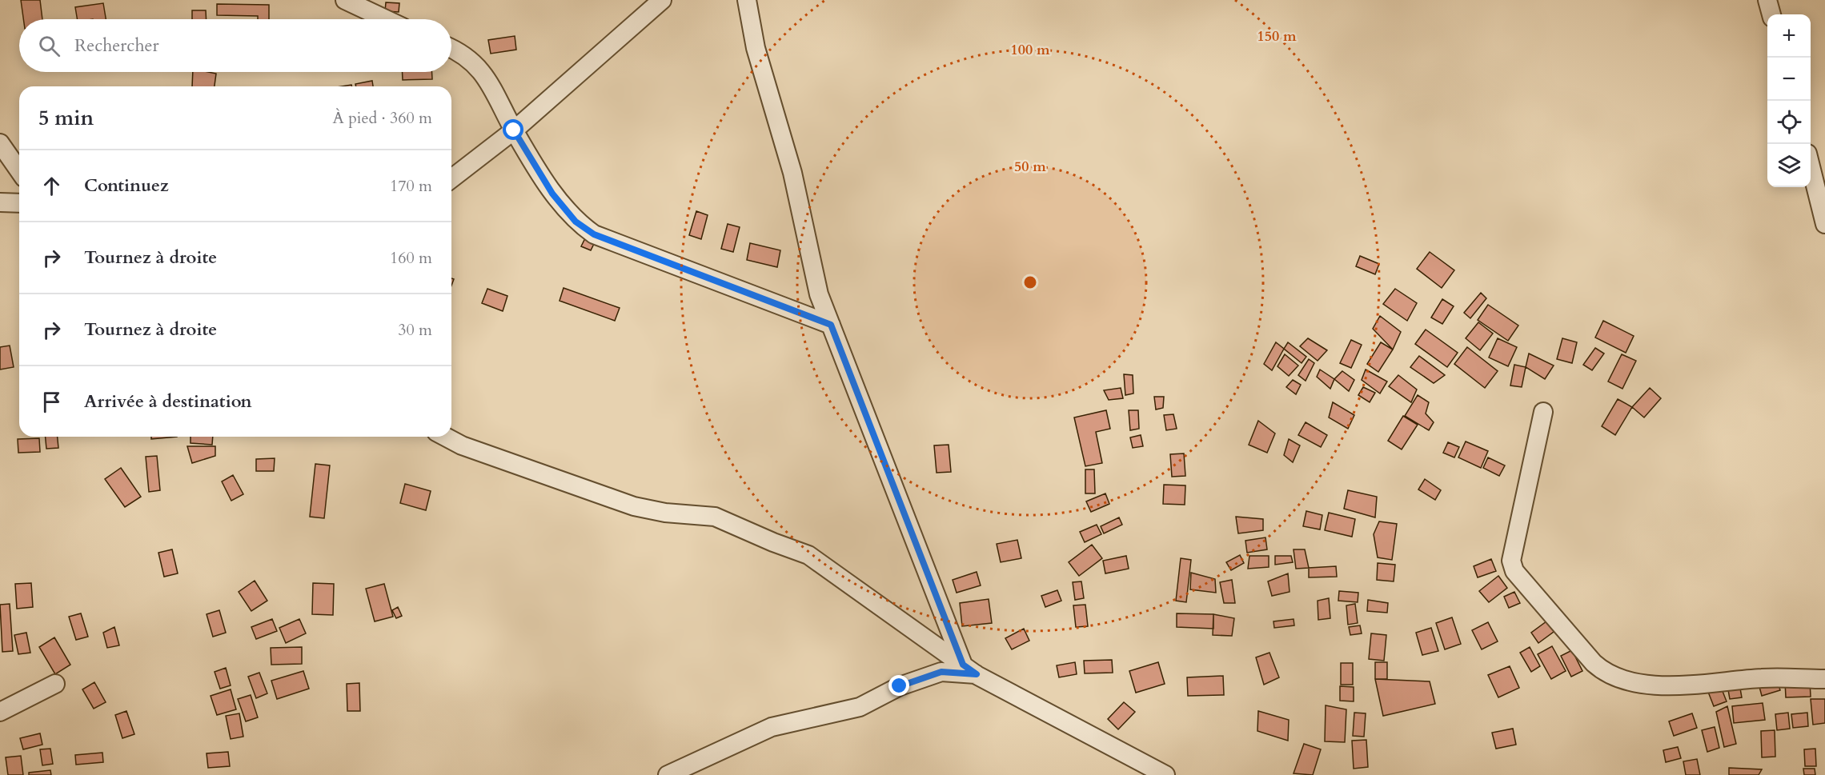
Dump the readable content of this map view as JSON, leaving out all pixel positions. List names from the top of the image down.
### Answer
{
  "page": {
    "map_buttons": ["+", "−"],
    "search": "Rechercher",
    "heading": ["5 min", "À pied · 360 m"],
    "list": [
      ["Continuez", "170 m"],
      ["Tournez à droite", "160 m"],
      ["Tournez à droite", "30 m"],
      "Arrivée à destination"
    ]
  },
  "rings": ["150 m", "100 m", "50 m"]
}
